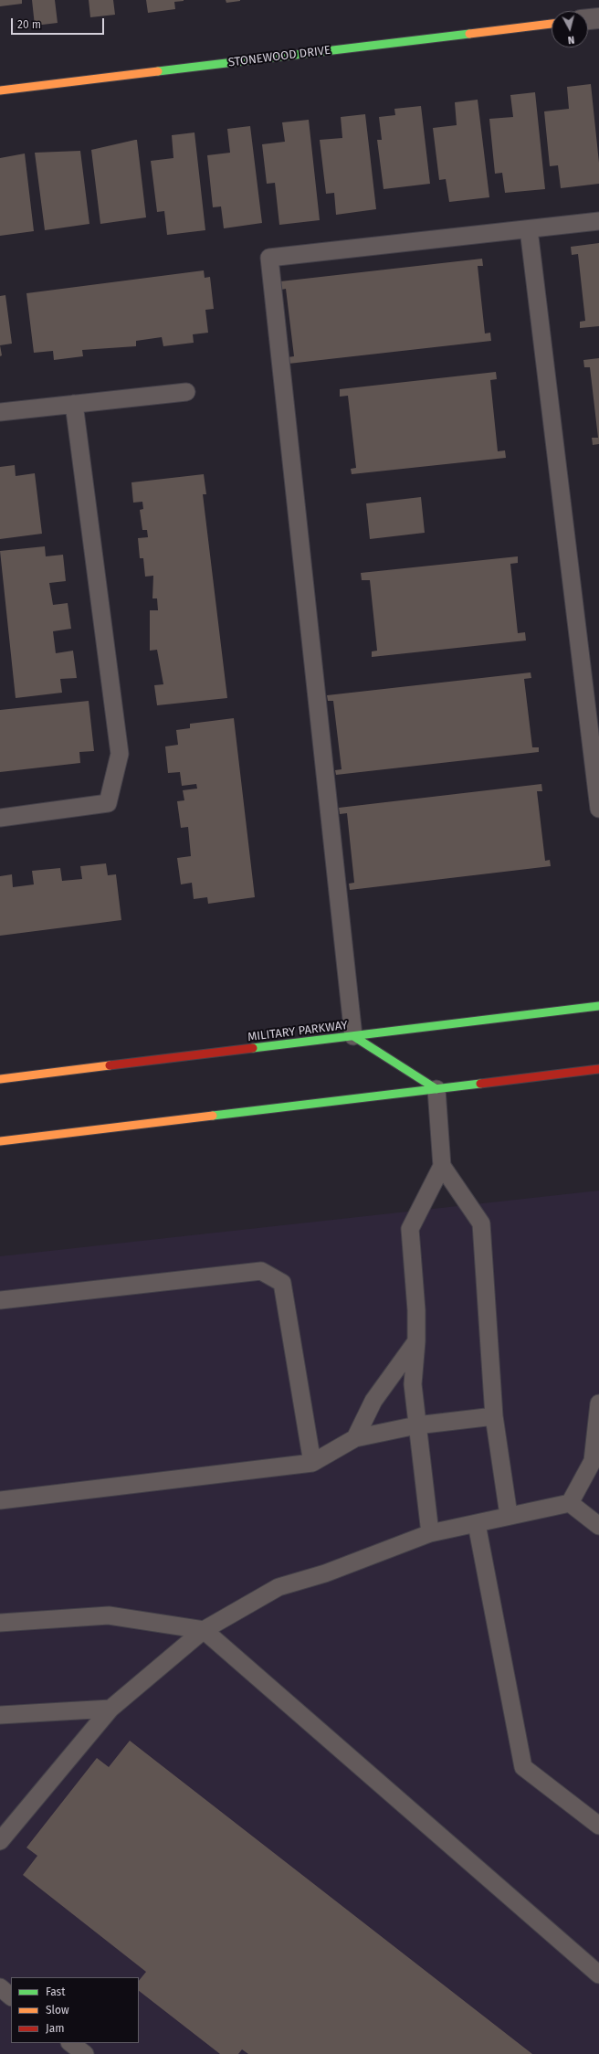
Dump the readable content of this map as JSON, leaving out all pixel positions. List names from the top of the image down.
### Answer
{
  "streets": {
    "main road": ["STONEWOOD DRIVE", "MILITARY PARKWAY"]
  },
  "legend": ["Fast", "Slow", "Jam"],
  "scale_bar": "20 m",
  "north": "bottom"
}
